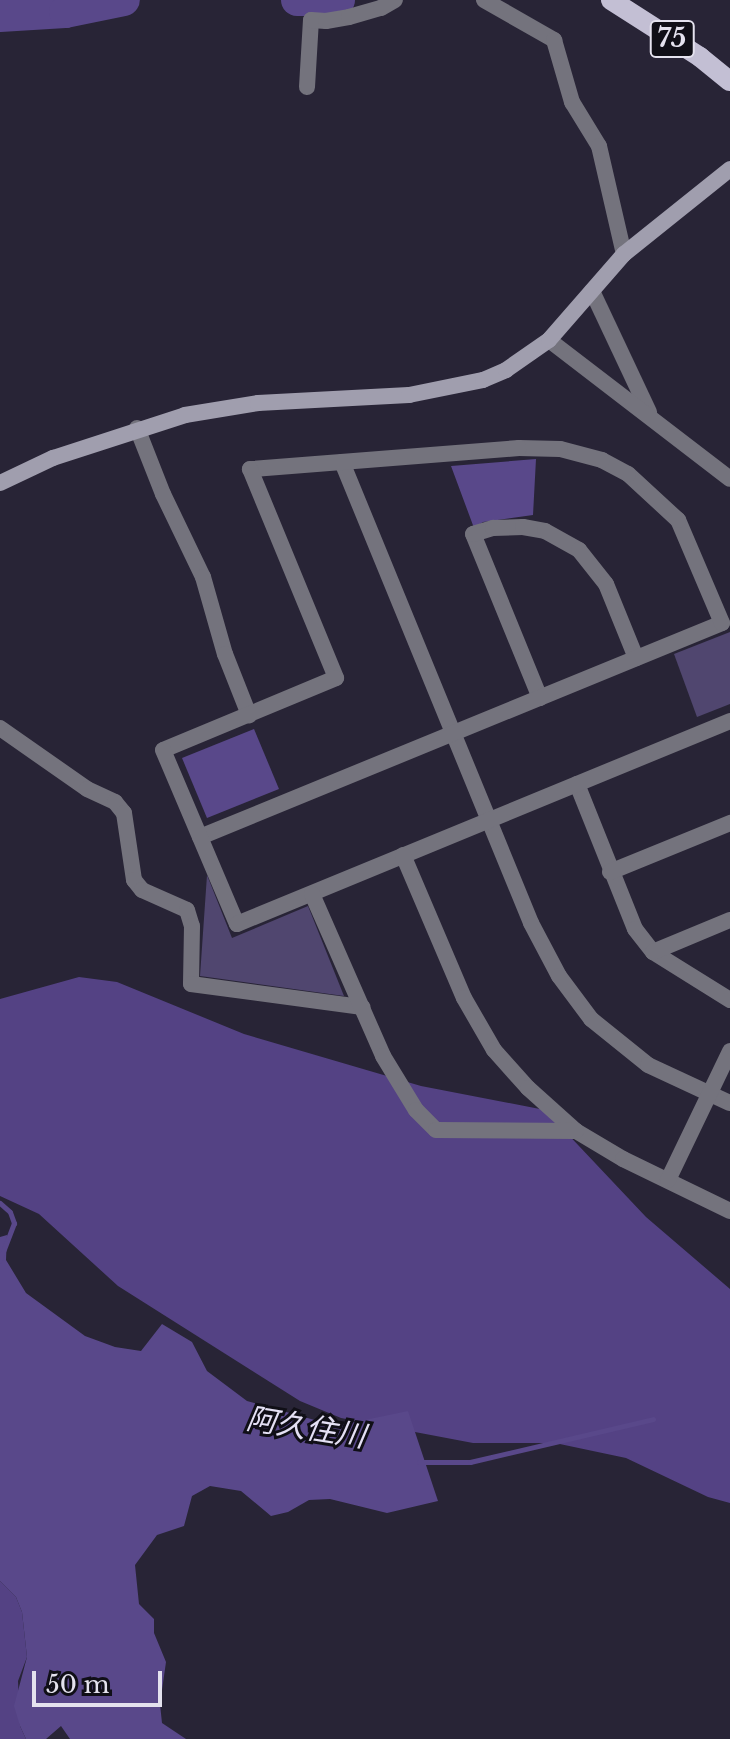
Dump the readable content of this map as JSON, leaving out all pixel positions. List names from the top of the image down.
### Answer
{
  "streets": {
    "main road": ["75"]
  },
  "water": ["阿久住川"],
  "scale_bar": "50 m"
}
